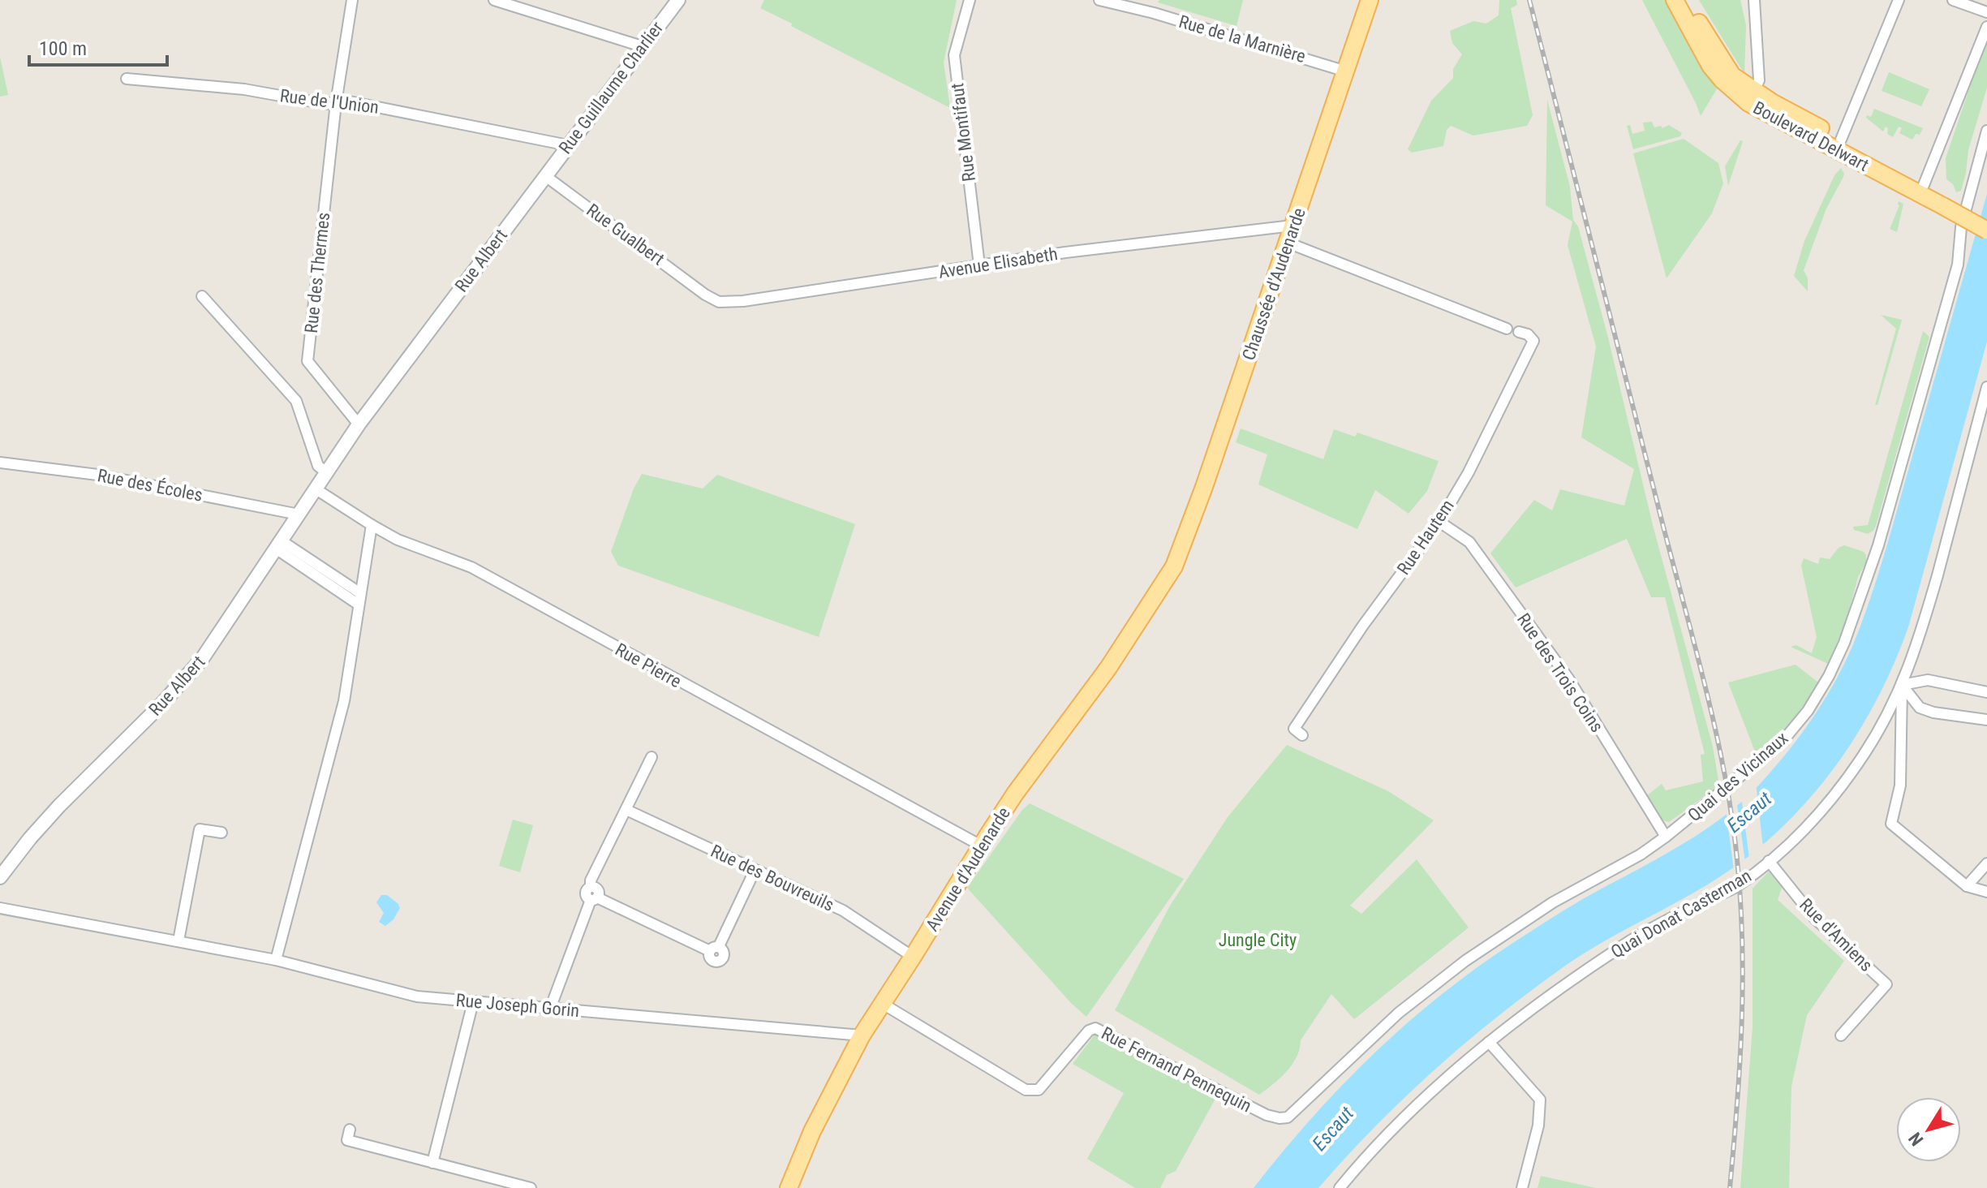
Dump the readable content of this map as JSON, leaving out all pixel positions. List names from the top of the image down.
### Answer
{
  "streets": {
    "main road": ["Boulevard Delwart", "Chaussée d'Audenarde", "Avenue d'Audenarde"],
    "street": [
      "Rue de la Marnière",
      "Rue Guillaume Charlier",
      "Rue de l'Union",
      "Rue Montifaut",
      "Rue Gualbert",
      "Rue Albert",
      "Avenue Elisabeth",
      "Rue des Thermes",
      "Rue des Écoles",
      "Rue Hautem",
      "Rue Pierre",
      "Rue des Trois Coins",
      "Quai des Vicinaux",
      "Rue des Bouvreuils",
      "Quai Donat Casterman",
      "Rue d'Amiens",
      "Rue Joseph Gorin",
      "Rue Fernand Pennequin"
    ]
  },
  "crossings": [
    ["Rue de la Marnière", "Chaussée d'Audenarde"],
    ["Rue Guillaume Charlier", "Rue de l'Union"],
    ["Rue Guillaume Charlier", "Rue Gualbert"],
    ["Rue Guillaume Charlier", "Rue Albert"],
    ["Rue de l'Union", "Rue des Thermes"],
    ["Rue Montifaut", "Avenue Elisabeth"],
    ["Rue Gualbert", "Rue Albert"],
    ["Rue Gualbert", "Avenue Elisabeth"],
    ["Rue Albert", "Rue des Thermes"],
    ["Rue Albert", "Rue des Écoles"],
    ["Rue Albert", "Rue Pierre"],
    ["Avenue Elisabeth", "Chaussée d'Audenarde"],
    ["Chaussée d'Audenarde", "Avenue d'Audenarde"],
    ["Rue Hautem", "Rue des Trois Coins"],
    ["Rue Pierre", "Avenue d'Audenarde"],
    ["Rue des Trois Coins", "Quai des Vicinaux"],
    ["Quai des Vicinaux", "Rue Fernand Pennequin"],
    ["Avenue d'Audenarde", "Rue des Bouvreuils"],
    ["Avenue d'Audenarde", "Rue Joseph Gorin"],
    ["Avenue d'Audenarde", "Rue Fernand Pennequin"],
    ["Quai Donat Casterman", "Rue d'Amiens"]
  ],
  "water": ["Escaut"],
  "parks": ["Jungle City"],
  "scale_bar": "100 m",
  "north": "bottom left"
}
